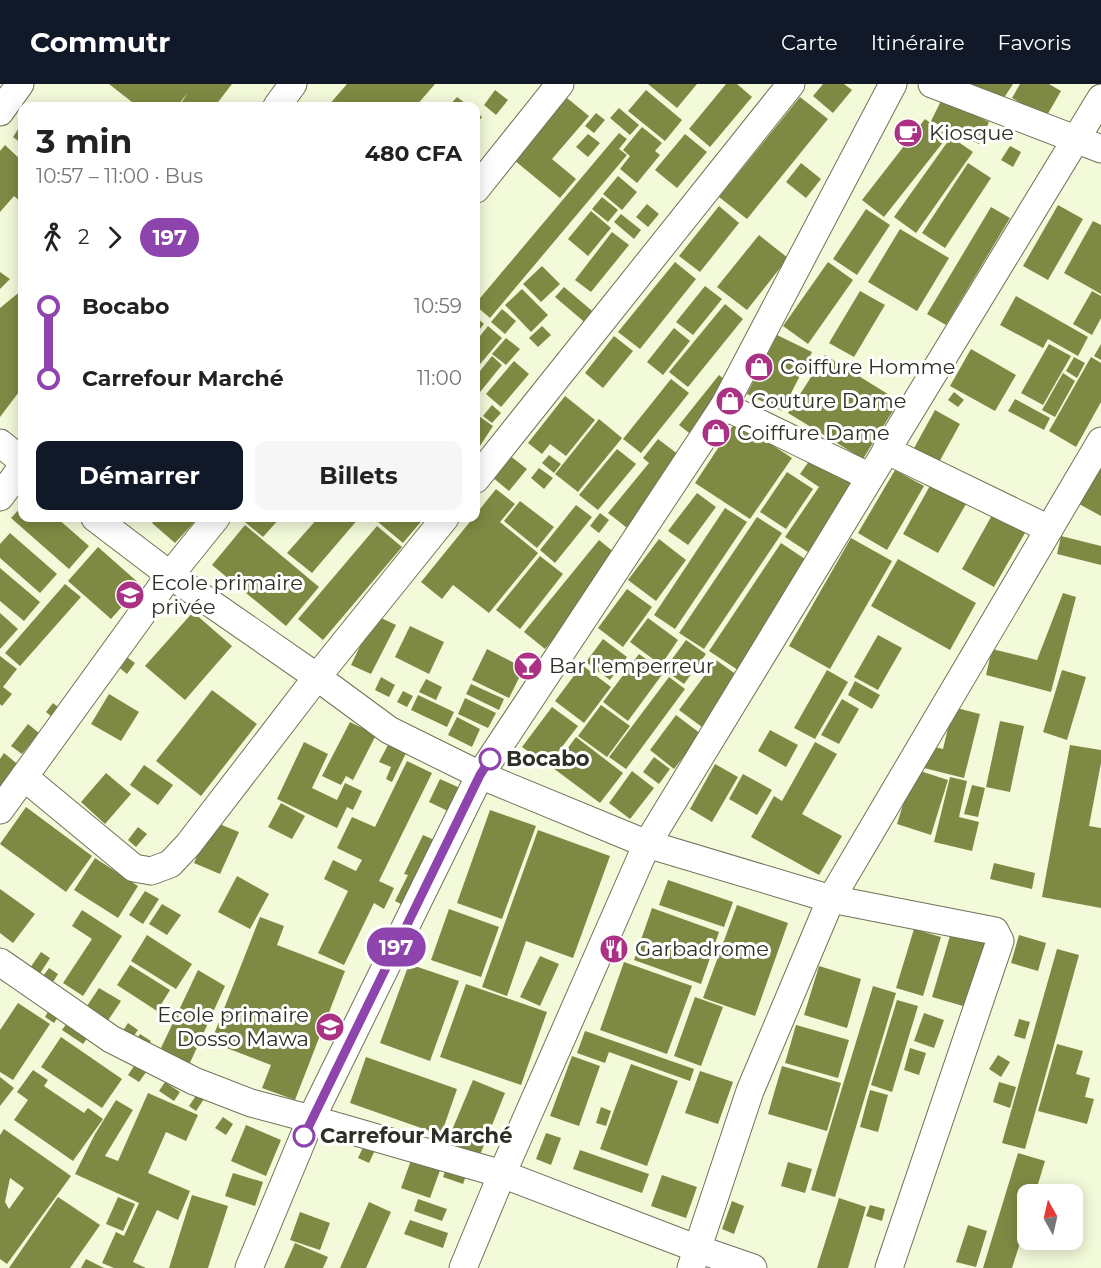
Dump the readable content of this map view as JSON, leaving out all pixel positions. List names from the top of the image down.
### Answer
{
  "places": {
    "cafe": ["Kiosque"],
    "shop": ["Coiffure Homme", "Couture Dame", "Coiffure Dame"],
    "school or university": ["Ecole primaire privée", "Ecole primaire Dosso Mawa"],
    "bar": ["Bar l'emperreur"],
    "other": ["Bocabo", "Carrefour Marché"],
    "restaurant": ["Garbadrome"]
  },
  "lines": ["bus line 197"],
  "north": "top",
  "page": {
    "header": "Commutr",
    "nav": ["Carte", "Itinéraire", "Favoris"],
    "on_map": "197",
    "heading": ["3 min", "10:57 – 11:00 · Bus", "480 CFA"],
    "legs": ["2", "197"],
    "list": [
      {
        "name": "Bocabo",
        "value": "10:59"
      },
      {
        "name": "Carrefour Marché",
        "value": "11:00"
      }
    ],
    "buttons": ["Démarrer", "Billets"]
  }
}
